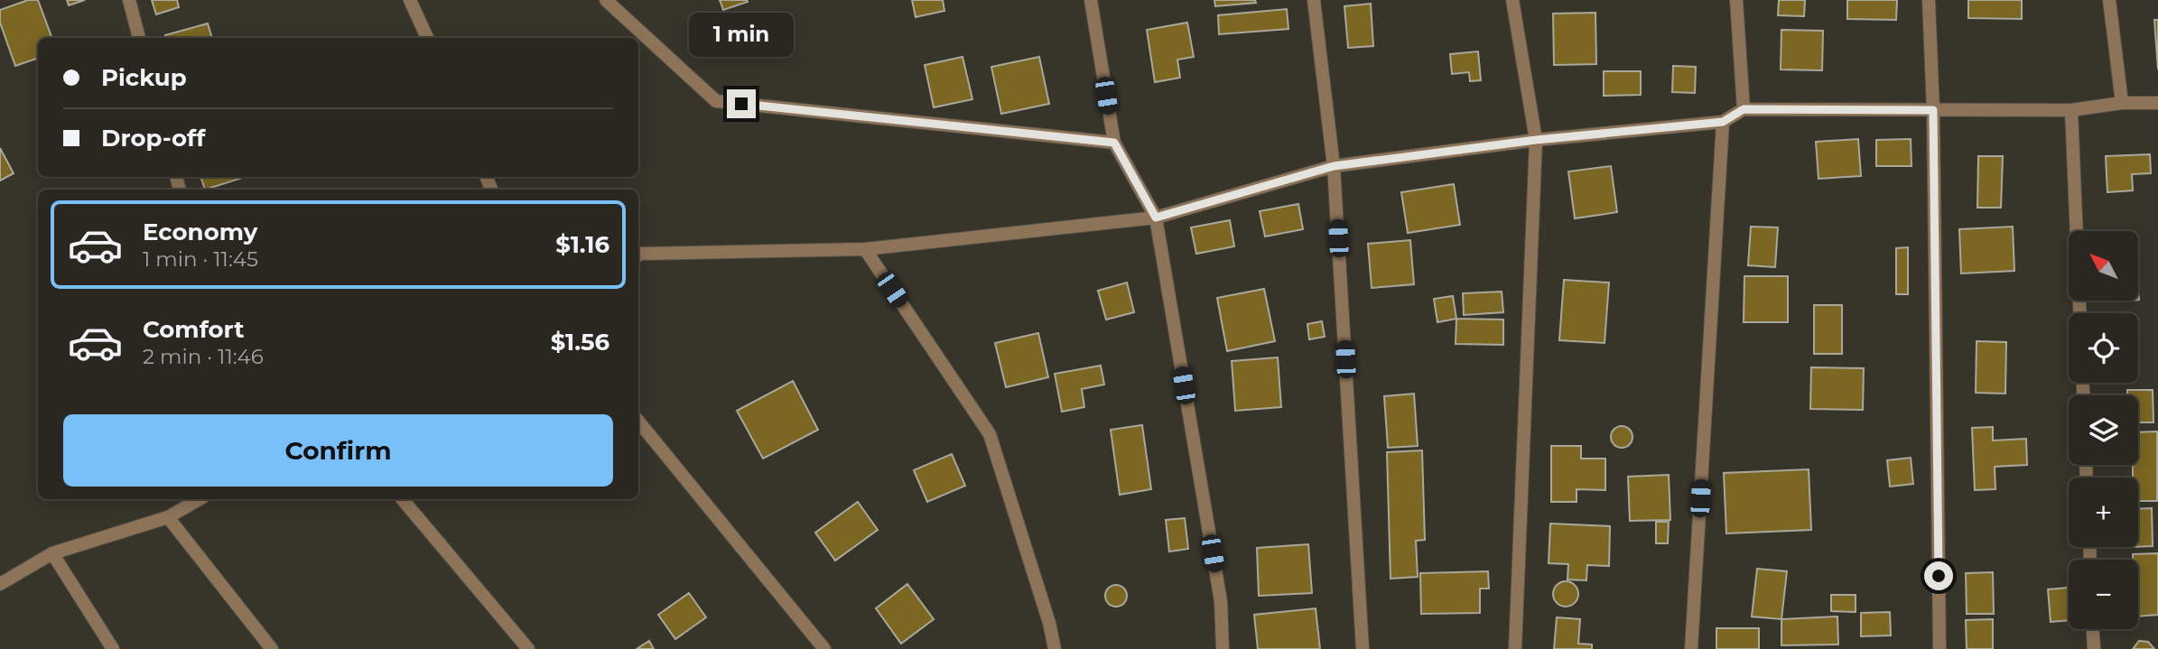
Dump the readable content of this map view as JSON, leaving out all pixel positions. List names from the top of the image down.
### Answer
{
  "north": "top left",
  "page": {
    "bubble": "1 min",
    "banner": ["Pickup", "Drop-off"],
    "list": [
      {
        "name": "Economy",
        "note": "1 min · 11:45",
        "value": "$1.16"
      },
      {
        "name": "Comfort",
        "note": "2 min · 11:46",
        "value": "$1.56"
      }
    ],
    "map_buttons": ["+", "−"],
    "buttons": "Confirm"
  }
}
